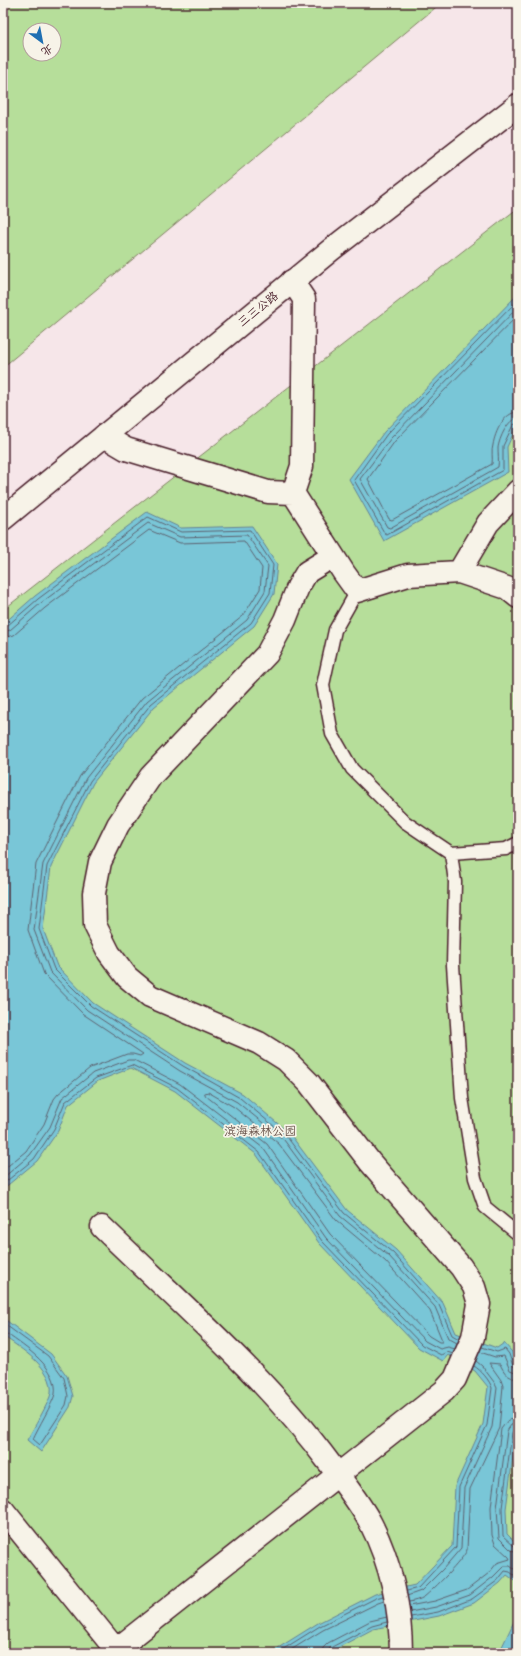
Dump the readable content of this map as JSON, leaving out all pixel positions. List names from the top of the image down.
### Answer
{
  "streets": {
    "street": ["三三公路"]
  },
  "parks": ["滨海森林公园"],
  "north": "bottom right"
}
